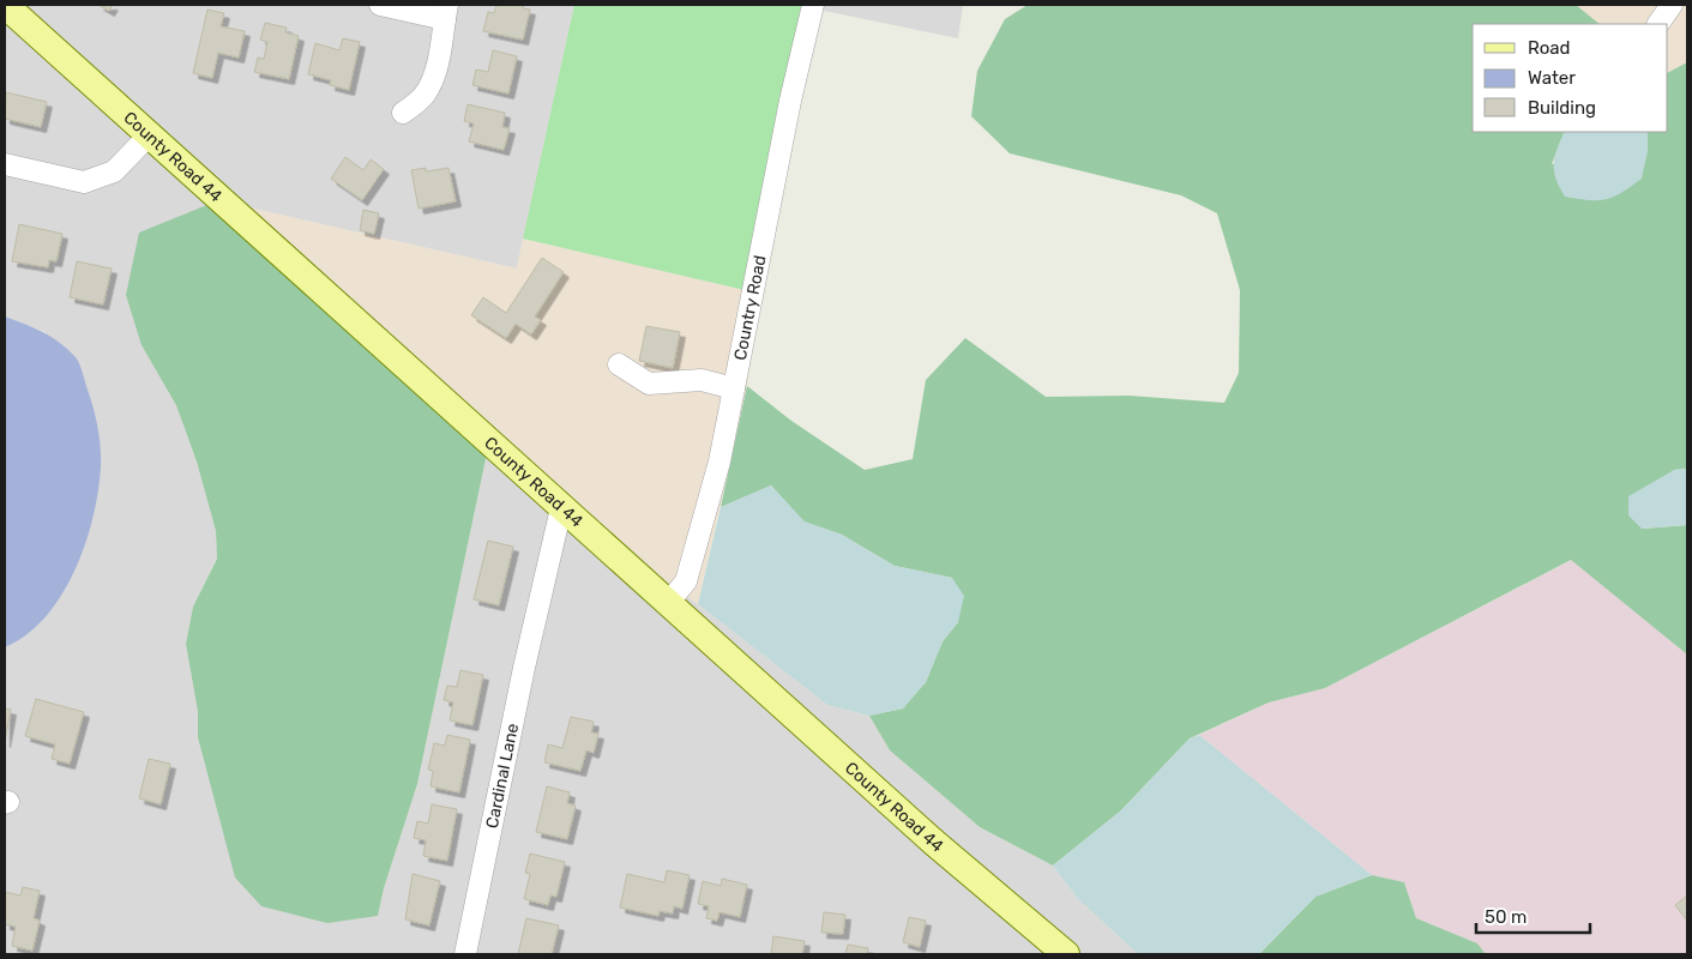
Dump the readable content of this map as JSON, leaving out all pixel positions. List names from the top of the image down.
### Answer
{
  "streets": {
    "main road": ["County Road 44"],
    "street": ["Country Road", "Cardinal Lane"]
  },
  "crossings": [
    ["County Road 44", "Country Road"],
    ["County Road 44", "Cardinal Lane"]
  ],
  "legend": ["Road", "Water", "Building"],
  "scale_bar": "50 m"
}
